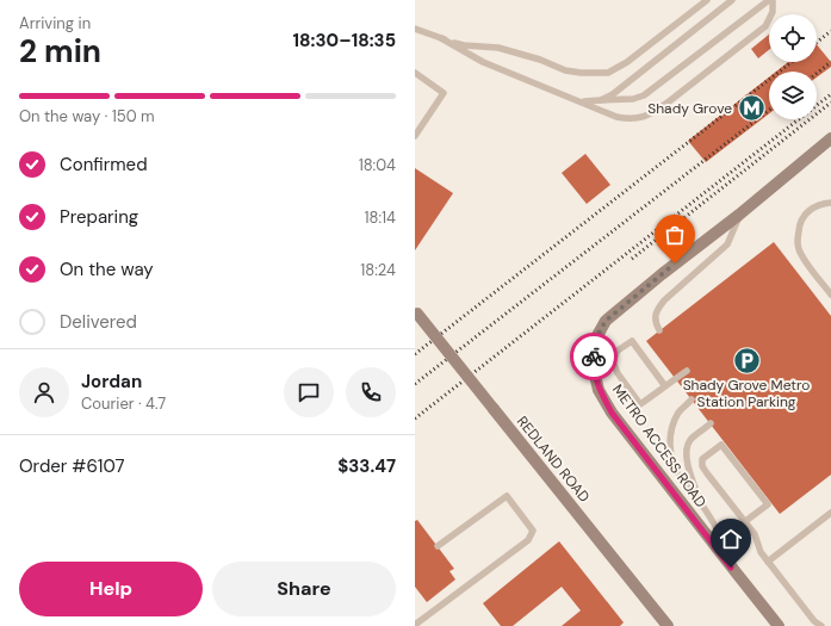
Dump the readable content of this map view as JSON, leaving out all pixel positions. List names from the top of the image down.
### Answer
{
  "streets": {
    "main road": ["METRO ACCESS ROAD", "REDLAND ROAD"]
  },
  "places": {
    "metro station": ["Shady Grove"],
    "parking": ["Shady Grove Metro Station Parking"]
  },
  "page": {
    "heading": ["2 min", "Arriving in", "18:30–18:35"],
    "panel": [
      "Jordan",
      "Courier · 4.7",
      "Order #6107",
      "$33.47"
    ],
    "bar": "On the way · 150 m",
    "list": [
      ["Confirmed", "18:04"],
      ["Preparing", "18:14"],
      ["On the way", "18:24"],
      "Delivered"
    ],
    "buttons": ["Help", "Share"]
  }
}
